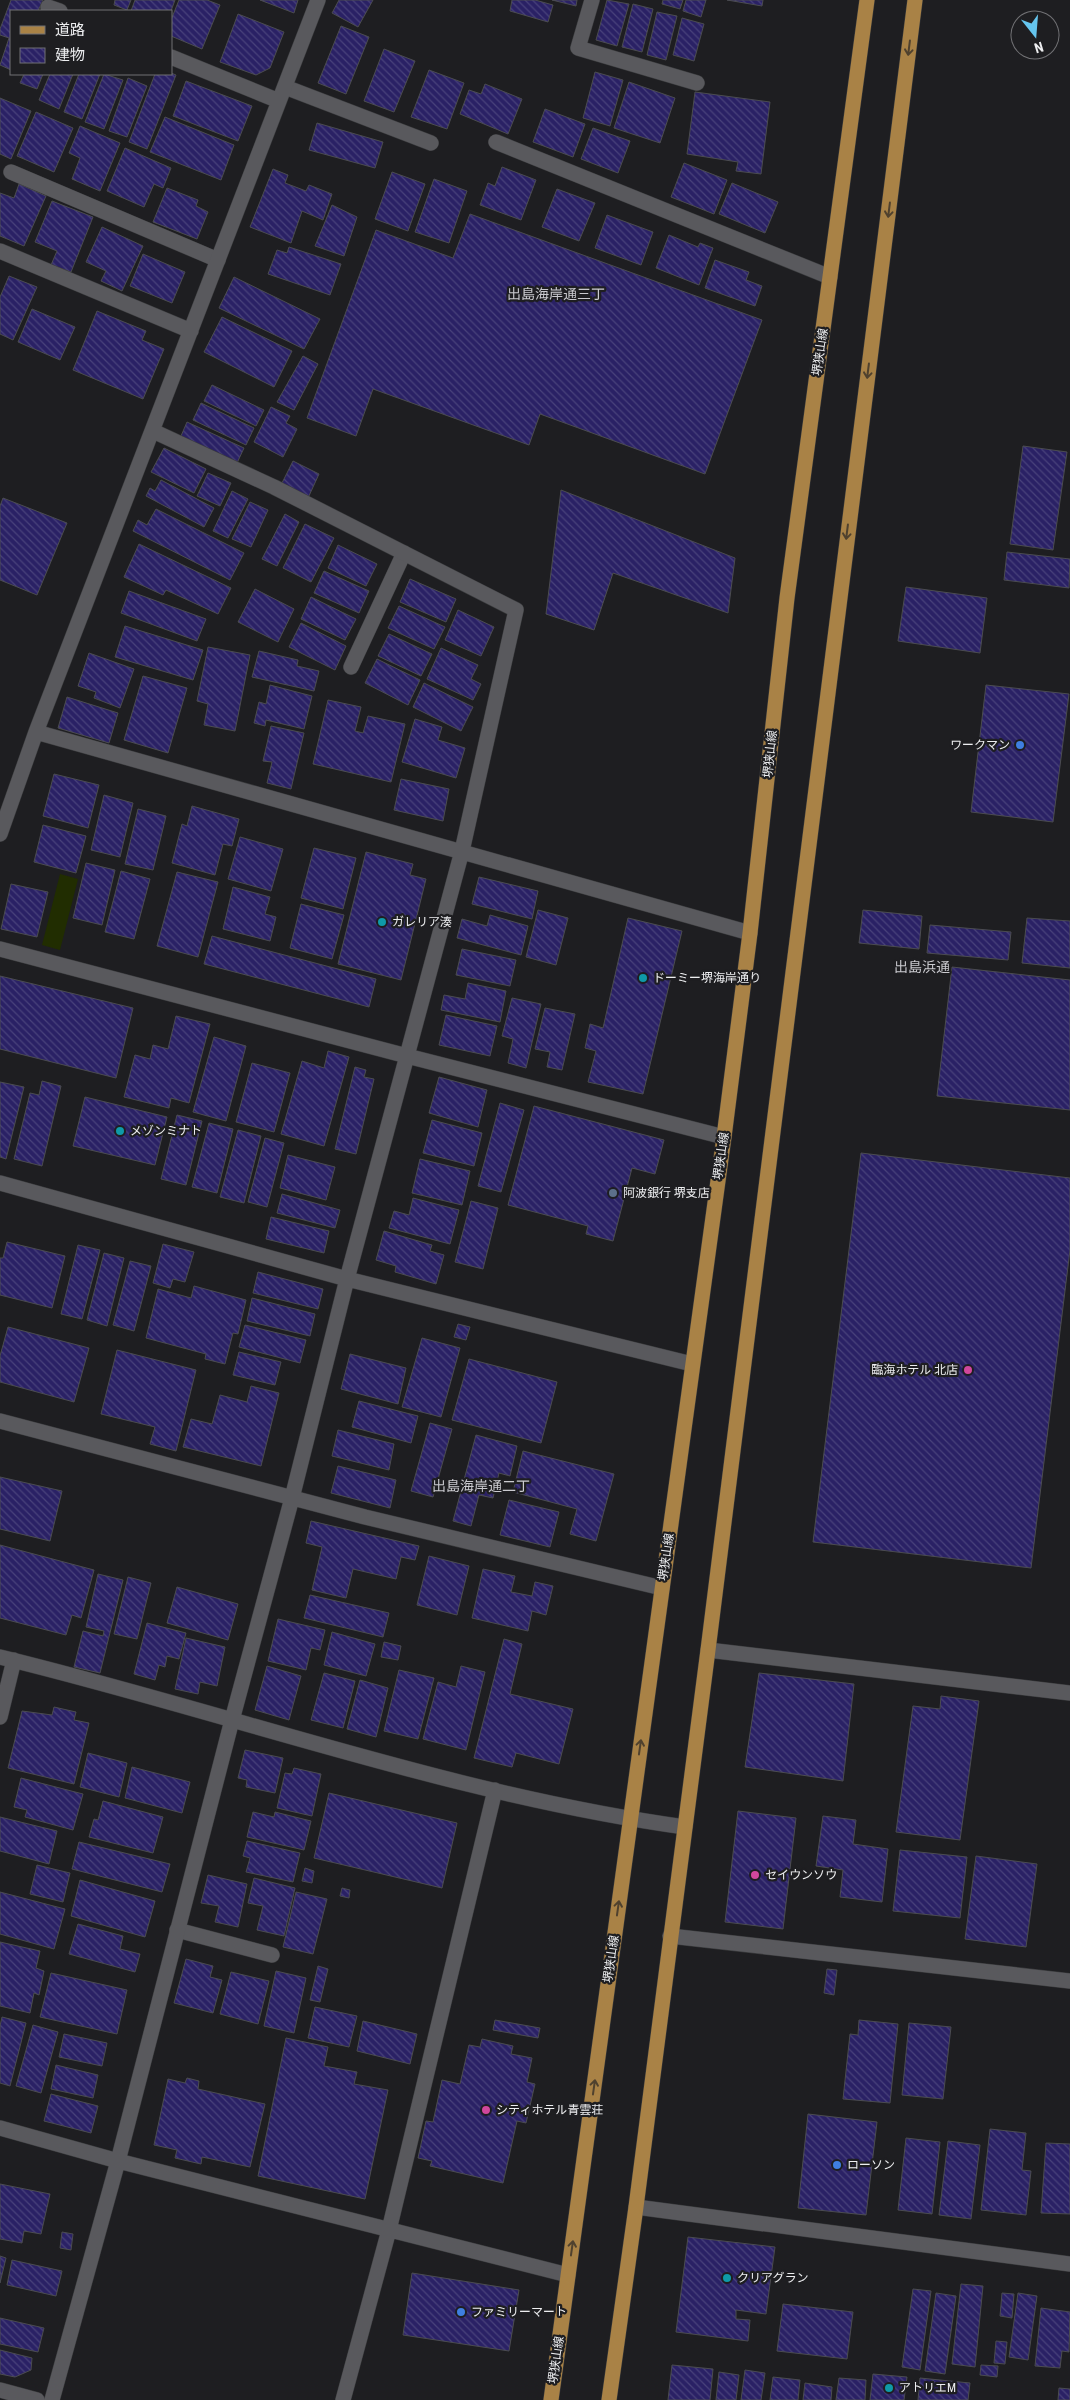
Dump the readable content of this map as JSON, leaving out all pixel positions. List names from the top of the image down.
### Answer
{
  "streets": {
    "main road": ["堺狭山線"]
  },
  "districts": ["出島海岸通三丁", "出島浜通", "出島海岸通二丁"],
  "places": [
    "ワークマン",
    "ガレリア湊",
    "ドーミー堺海岸通り",
    "メゾンミナト",
    "阿波銀行 堺支店",
    "臨海ホテル 北店",
    "セイウンソウ",
    "シティホテル青雲荘",
    "ローソン",
    "クリアグラン",
    "ファミリーマート",
    "アトリエM"
  ],
  "legend": ["道路", "建物"],
  "north": "bottom"
}
